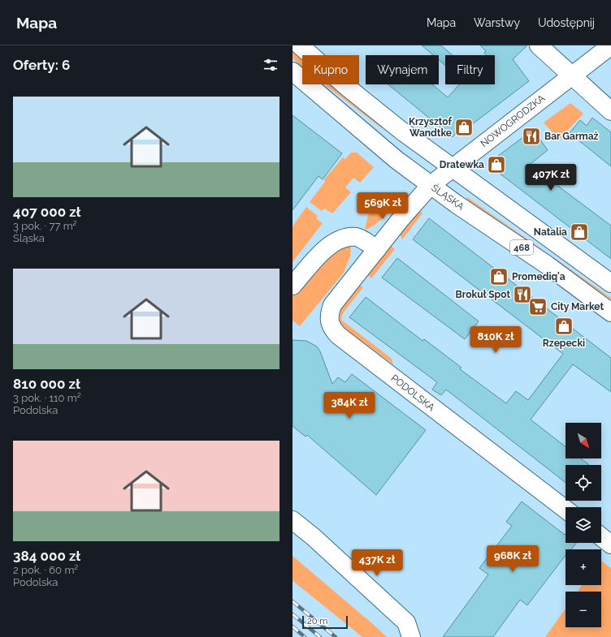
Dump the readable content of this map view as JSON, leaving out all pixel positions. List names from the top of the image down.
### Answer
{
  "streets": {
    "street": [
      "NOWOGRODZKA",
      "ŚLĄSKA",
      "468",
      "PODOLSKA"
    ]
  },
  "crossings": [
    ["NOWOGRODZKA", "ŚLĄSKA"],
    ["NOWOGRODZKA", "468"],
    ["NOWOGRODZKA", "PODOLSKA"],
    ["ŚLĄSKA", "PODOLSKA"]
  ],
  "places": {
    "shop": [
      "Krzysztof Wandtke",
      "Dratewka",
      "Natalia",
      "Promediq'a",
      "Rzepecki"
    ],
    "restaurant": ["Bar Garmaż", "Brokuł Spot"],
    "supermarket": ["City Market"]
  },
  "scale_bar": "20 m",
  "north": "bottom right",
  "page": {
    "header": "Mapa",
    "nav": ["Mapa", "Warstwy", "Udostępnij"],
    "heading": "Oferty: 6",
    "chip": ["Kupno", "Wynajem", "Filtry"],
    "list": [
      {
        "name": "407 000 zł",
        "note": "3 pok. · 77 m² · Śląska"
      },
      {
        "name": "810 000 zł",
        "note": "3 pok. · 110 m² · Podolska"
      },
      {
        "name": "384 000 zł",
        "note": "2 pok. · 60 m² · Podolska"
      }
    ],
    "price": [
      "407K zł",
      "569K zł",
      "810K zł",
      "384K zł",
      "968K zł",
      "437K zł"
    ],
    "map_buttons": ["+", "−"],
    "scale": "20 m"
  }
}
